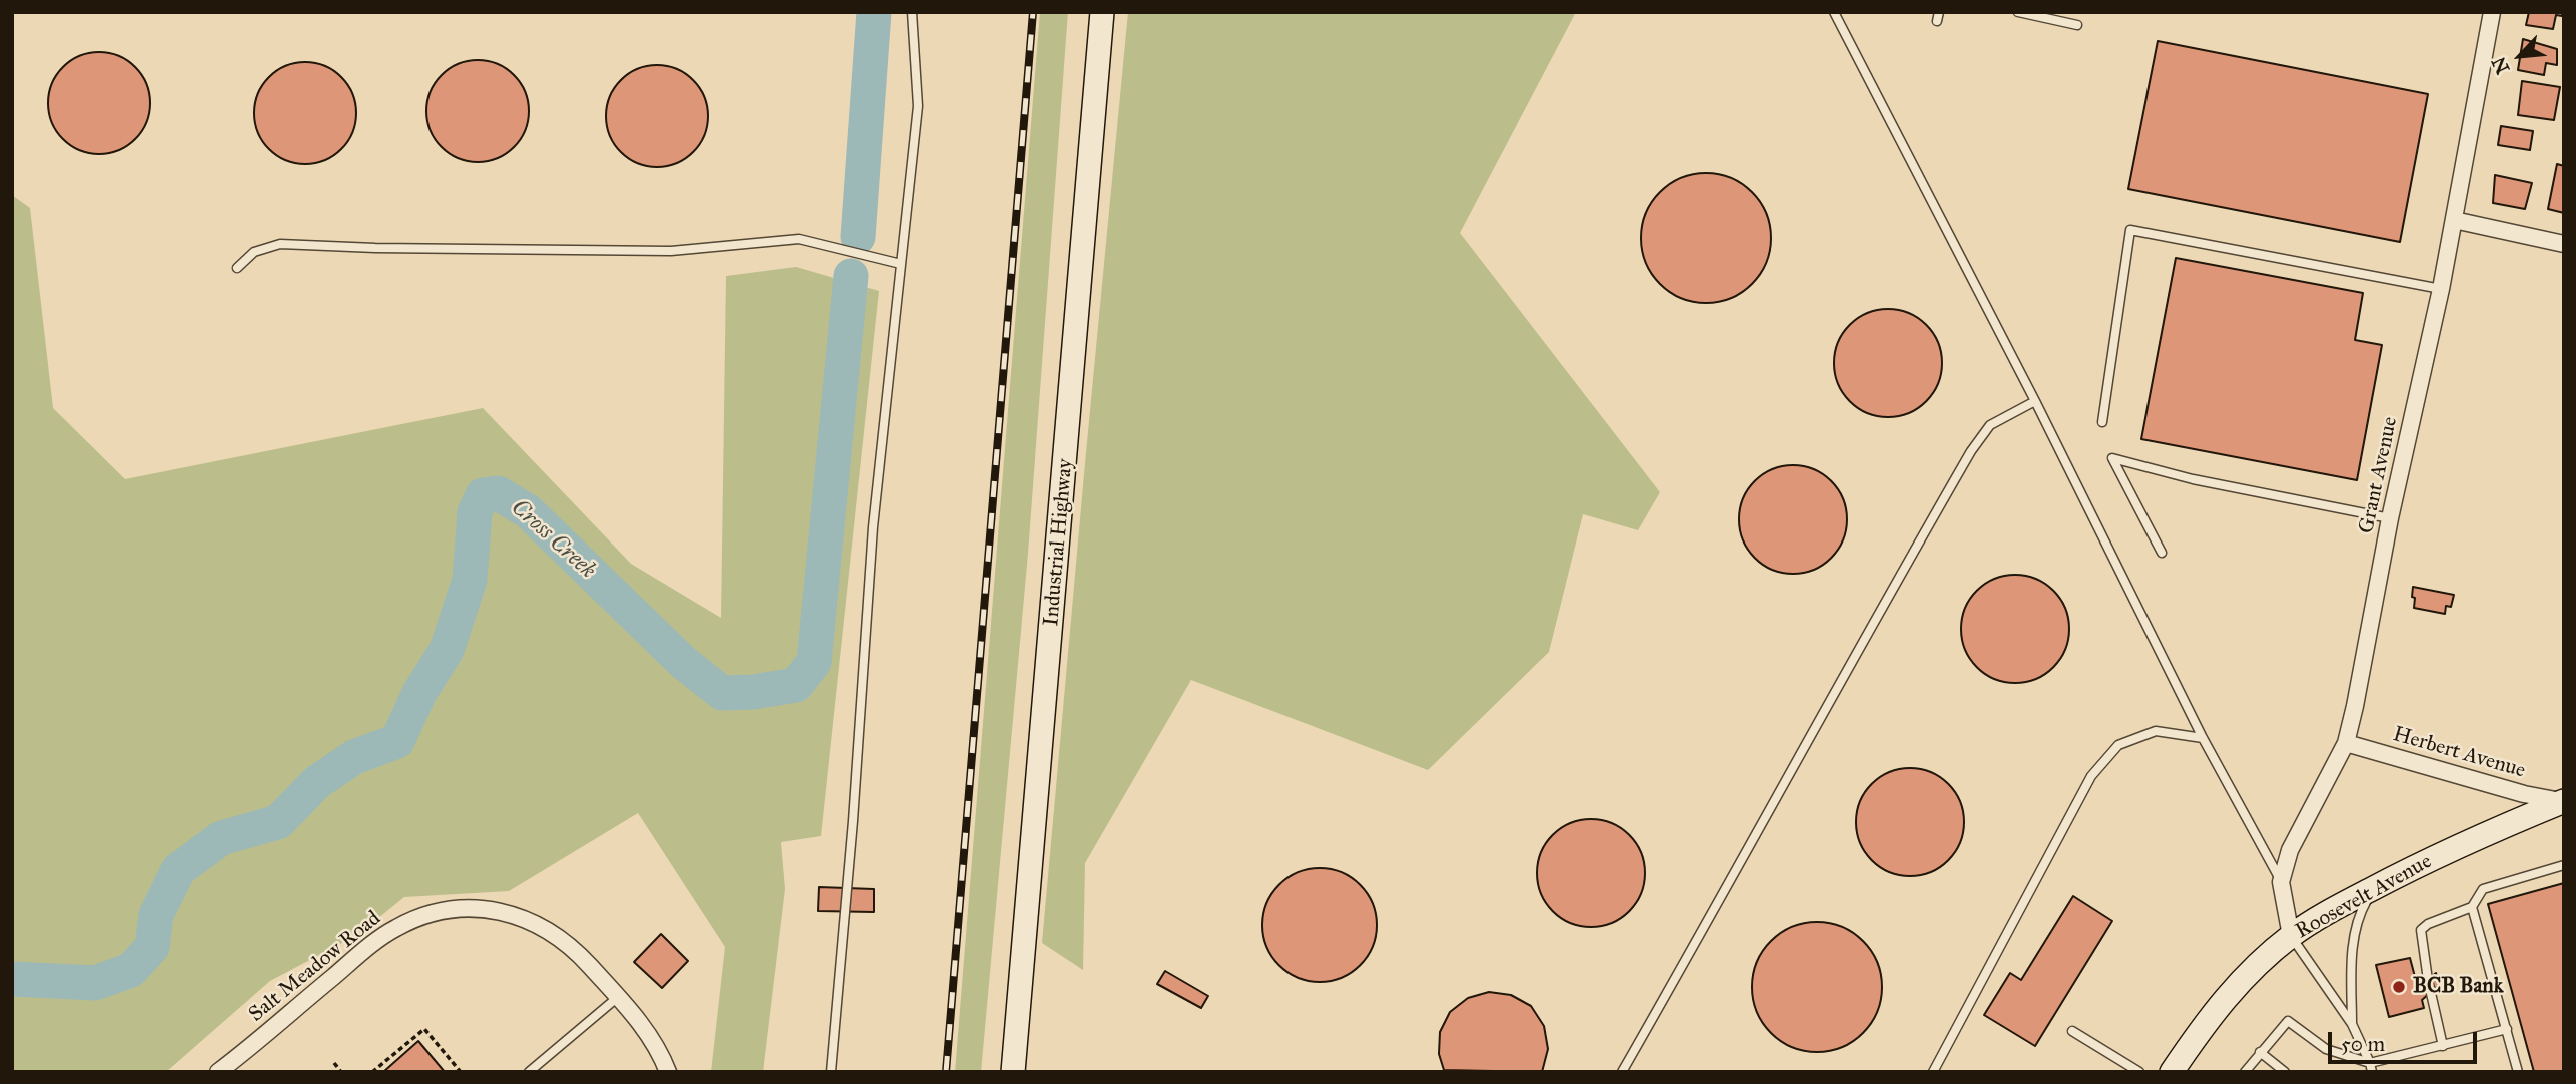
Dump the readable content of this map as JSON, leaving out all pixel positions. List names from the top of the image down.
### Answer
{
  "streets": {
    "main road": ["Industrial Highway", "Roosevelt Avenue"],
    "street": ["Grant Avenue", "Herbert Avenue", "Salt Meadow Road"]
  },
  "crossings": [
    ["Grant Avenue", "Herbert Avenue"],
    ["Grant Avenue", "Roosevelt Avenue"],
    ["Herbert Avenue", "Roosevelt Avenue"]
  ],
  "water": ["Cross Creek"],
  "places": ["BCB Bank"],
  "scale_bar": "50 m",
  "north": "bottom left"
}
